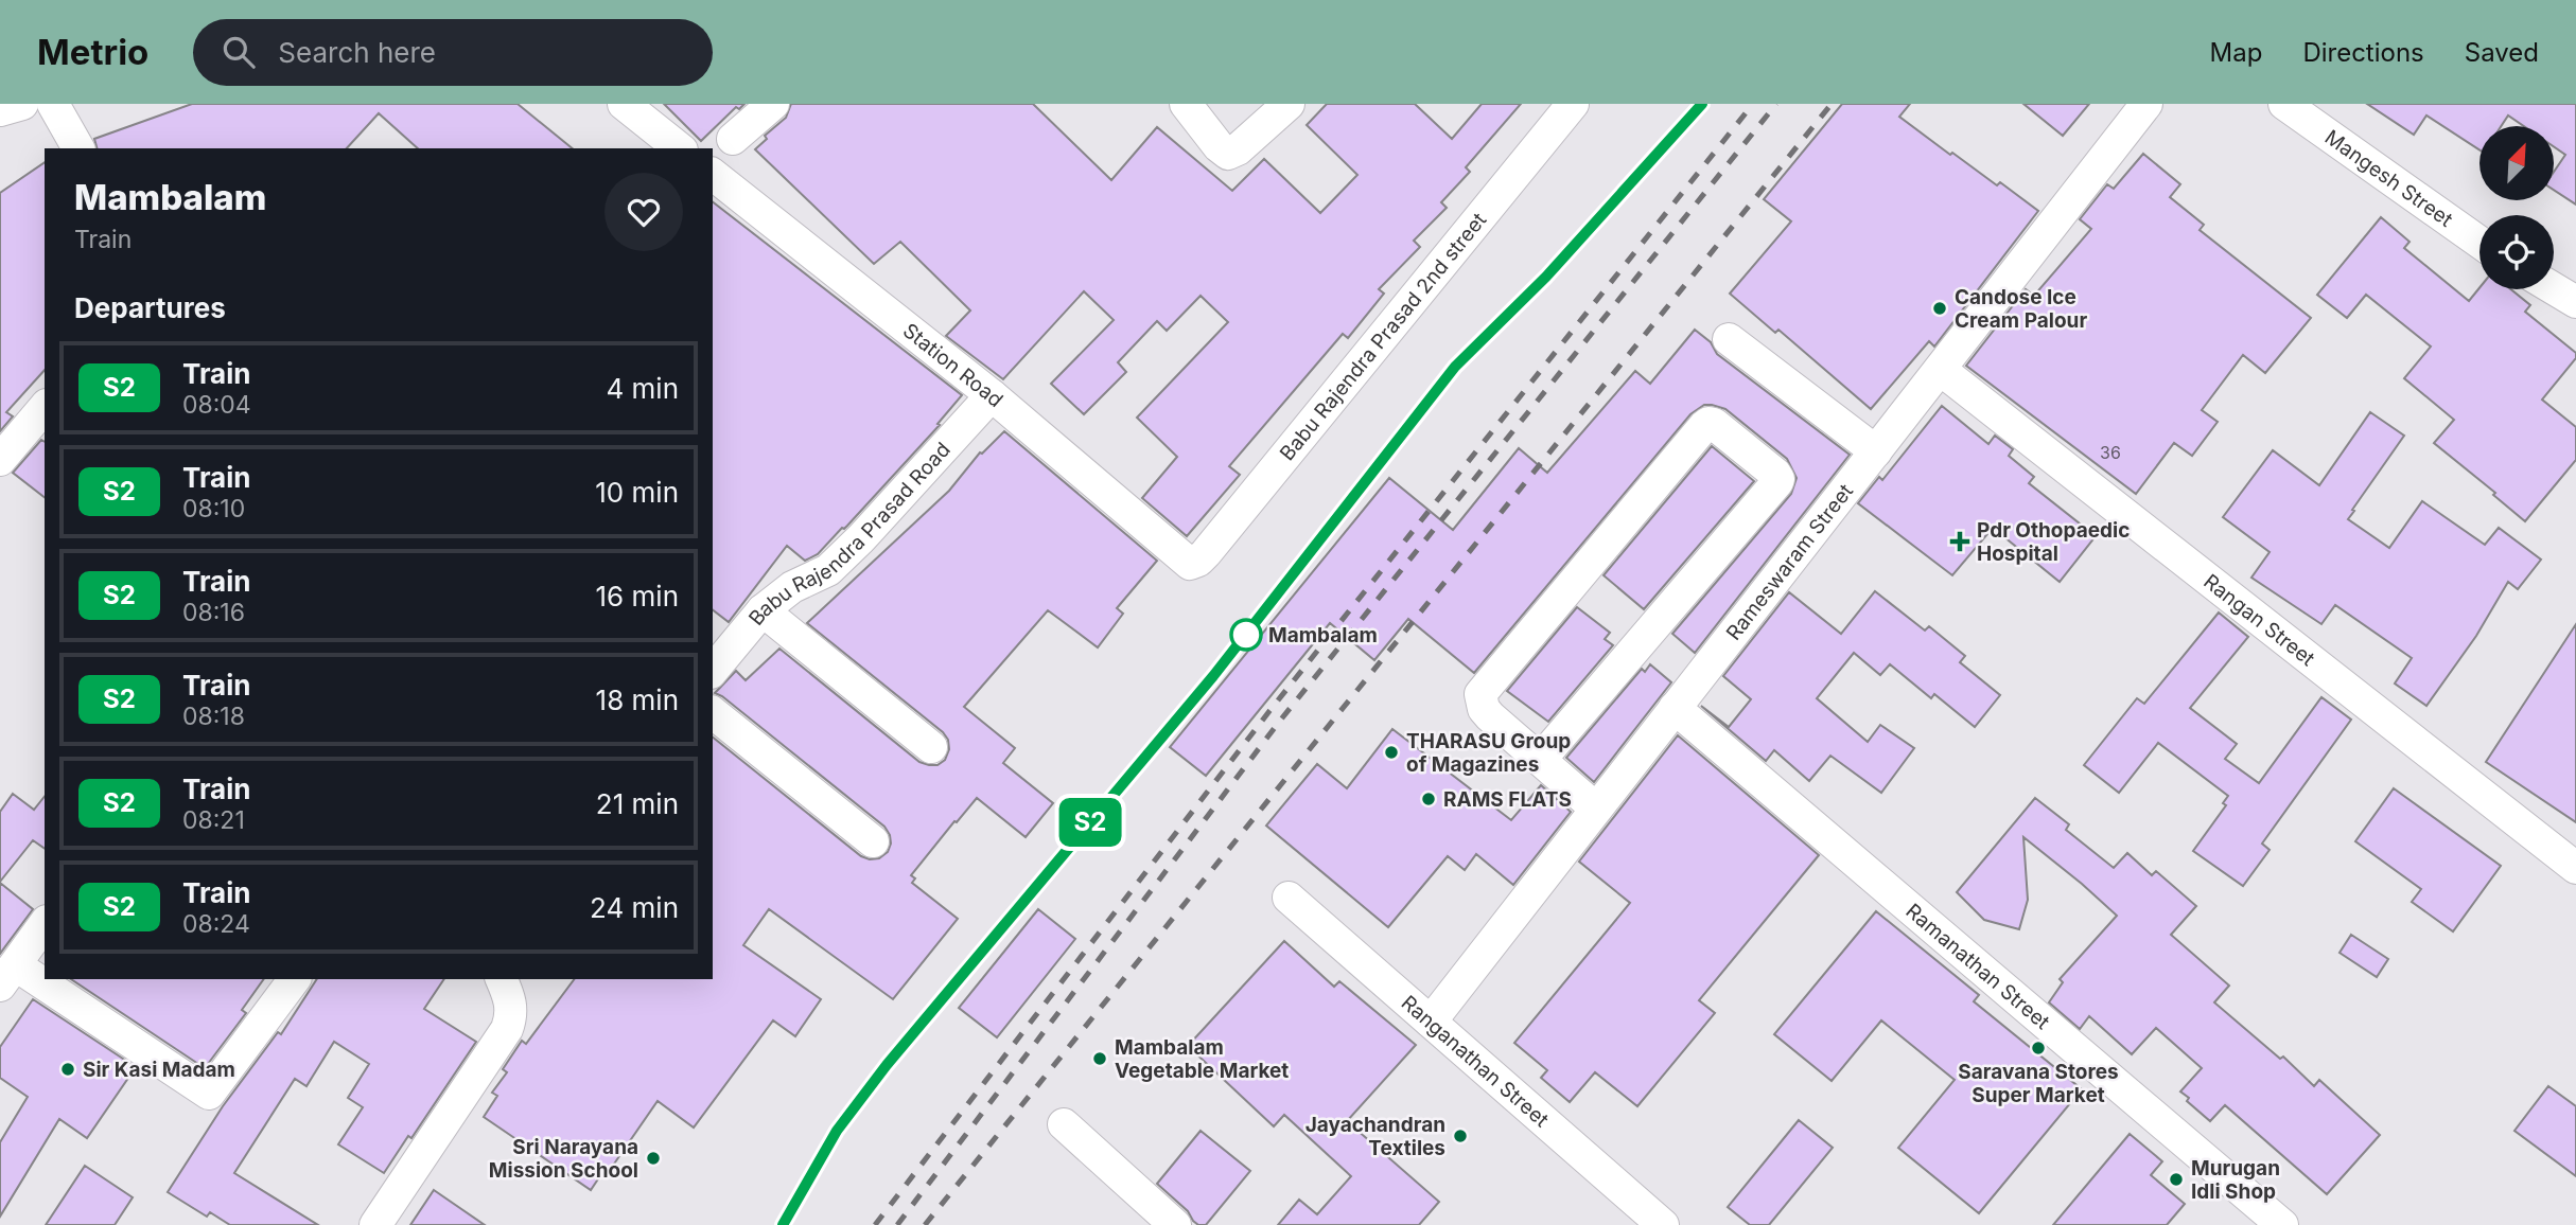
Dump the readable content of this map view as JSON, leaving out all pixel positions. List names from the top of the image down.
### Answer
{
  "streets": {
    "street": [
      "Mangesh Street",
      "Babu Rajendra Prasad 2nd street",
      "Station Road",
      "Babu Rajendra Prasad Road",
      "Rameswaram Street",
      "Rangan Street",
      "Ramanathan Street",
      "Ranganathan Street"
    ]
  },
  "crossings": [
    ["Babu Rajendra Prasad 2nd street", "Station Road"],
    ["Station Road", "Babu Rajendra Prasad Road"],
    ["Rameswaram Street", "Rangan Street"],
    ["Rameswaram Street", "Ramanathan Street"],
    ["Rameswaram Street", "Ranganathan Street"]
  ],
  "places": {
    "other": [
      "Candose Ice Cream Palour",
      "Mambalam",
      "THARASU Group of Magazines",
      "RAMS FLATS",
      "Saravana Stores Super Market",
      "Mambalam Vegetable Market",
      "Sir Kasi Madam",
      "Jayachandran Textiles",
      "Sri Narayana Mission School",
      "Murugan Idli Shop"
    ],
    "health": ["Pdr Othopaedic Hospital"]
  },
  "house_numbers": ["36"],
  "north": "top right",
  "page": {
    "header": "Metrio",
    "search": "Search here",
    "nav": ["Map", "Directions", "Saved"],
    "on_map": "S2",
    "heading": [
      ["Mambalam", "Train"],
      "Departures"
    ],
    "list": [
      {
        "mark": "S2",
        "name": "Train",
        "note": "08:04",
        "value": "4 min"
      },
      {
        "mark": "S2",
        "name": "Train",
        "note": "08:10",
        "value": "10 min"
      },
      {
        "mark": "S2",
        "name": "Train",
        "note": "08:16",
        "value": "16 min"
      },
      {
        "mark": "S2",
        "name": "Train",
        "note": "08:18",
        "value": "18 min"
      },
      {
        "mark": "S2",
        "name": "Train",
        "note": "08:21",
        "value": "21 min"
      },
      {
        "mark": "S2",
        "name": "Train",
        "note": "08:24",
        "value": "24 min"
      }
    ]
  }
}
